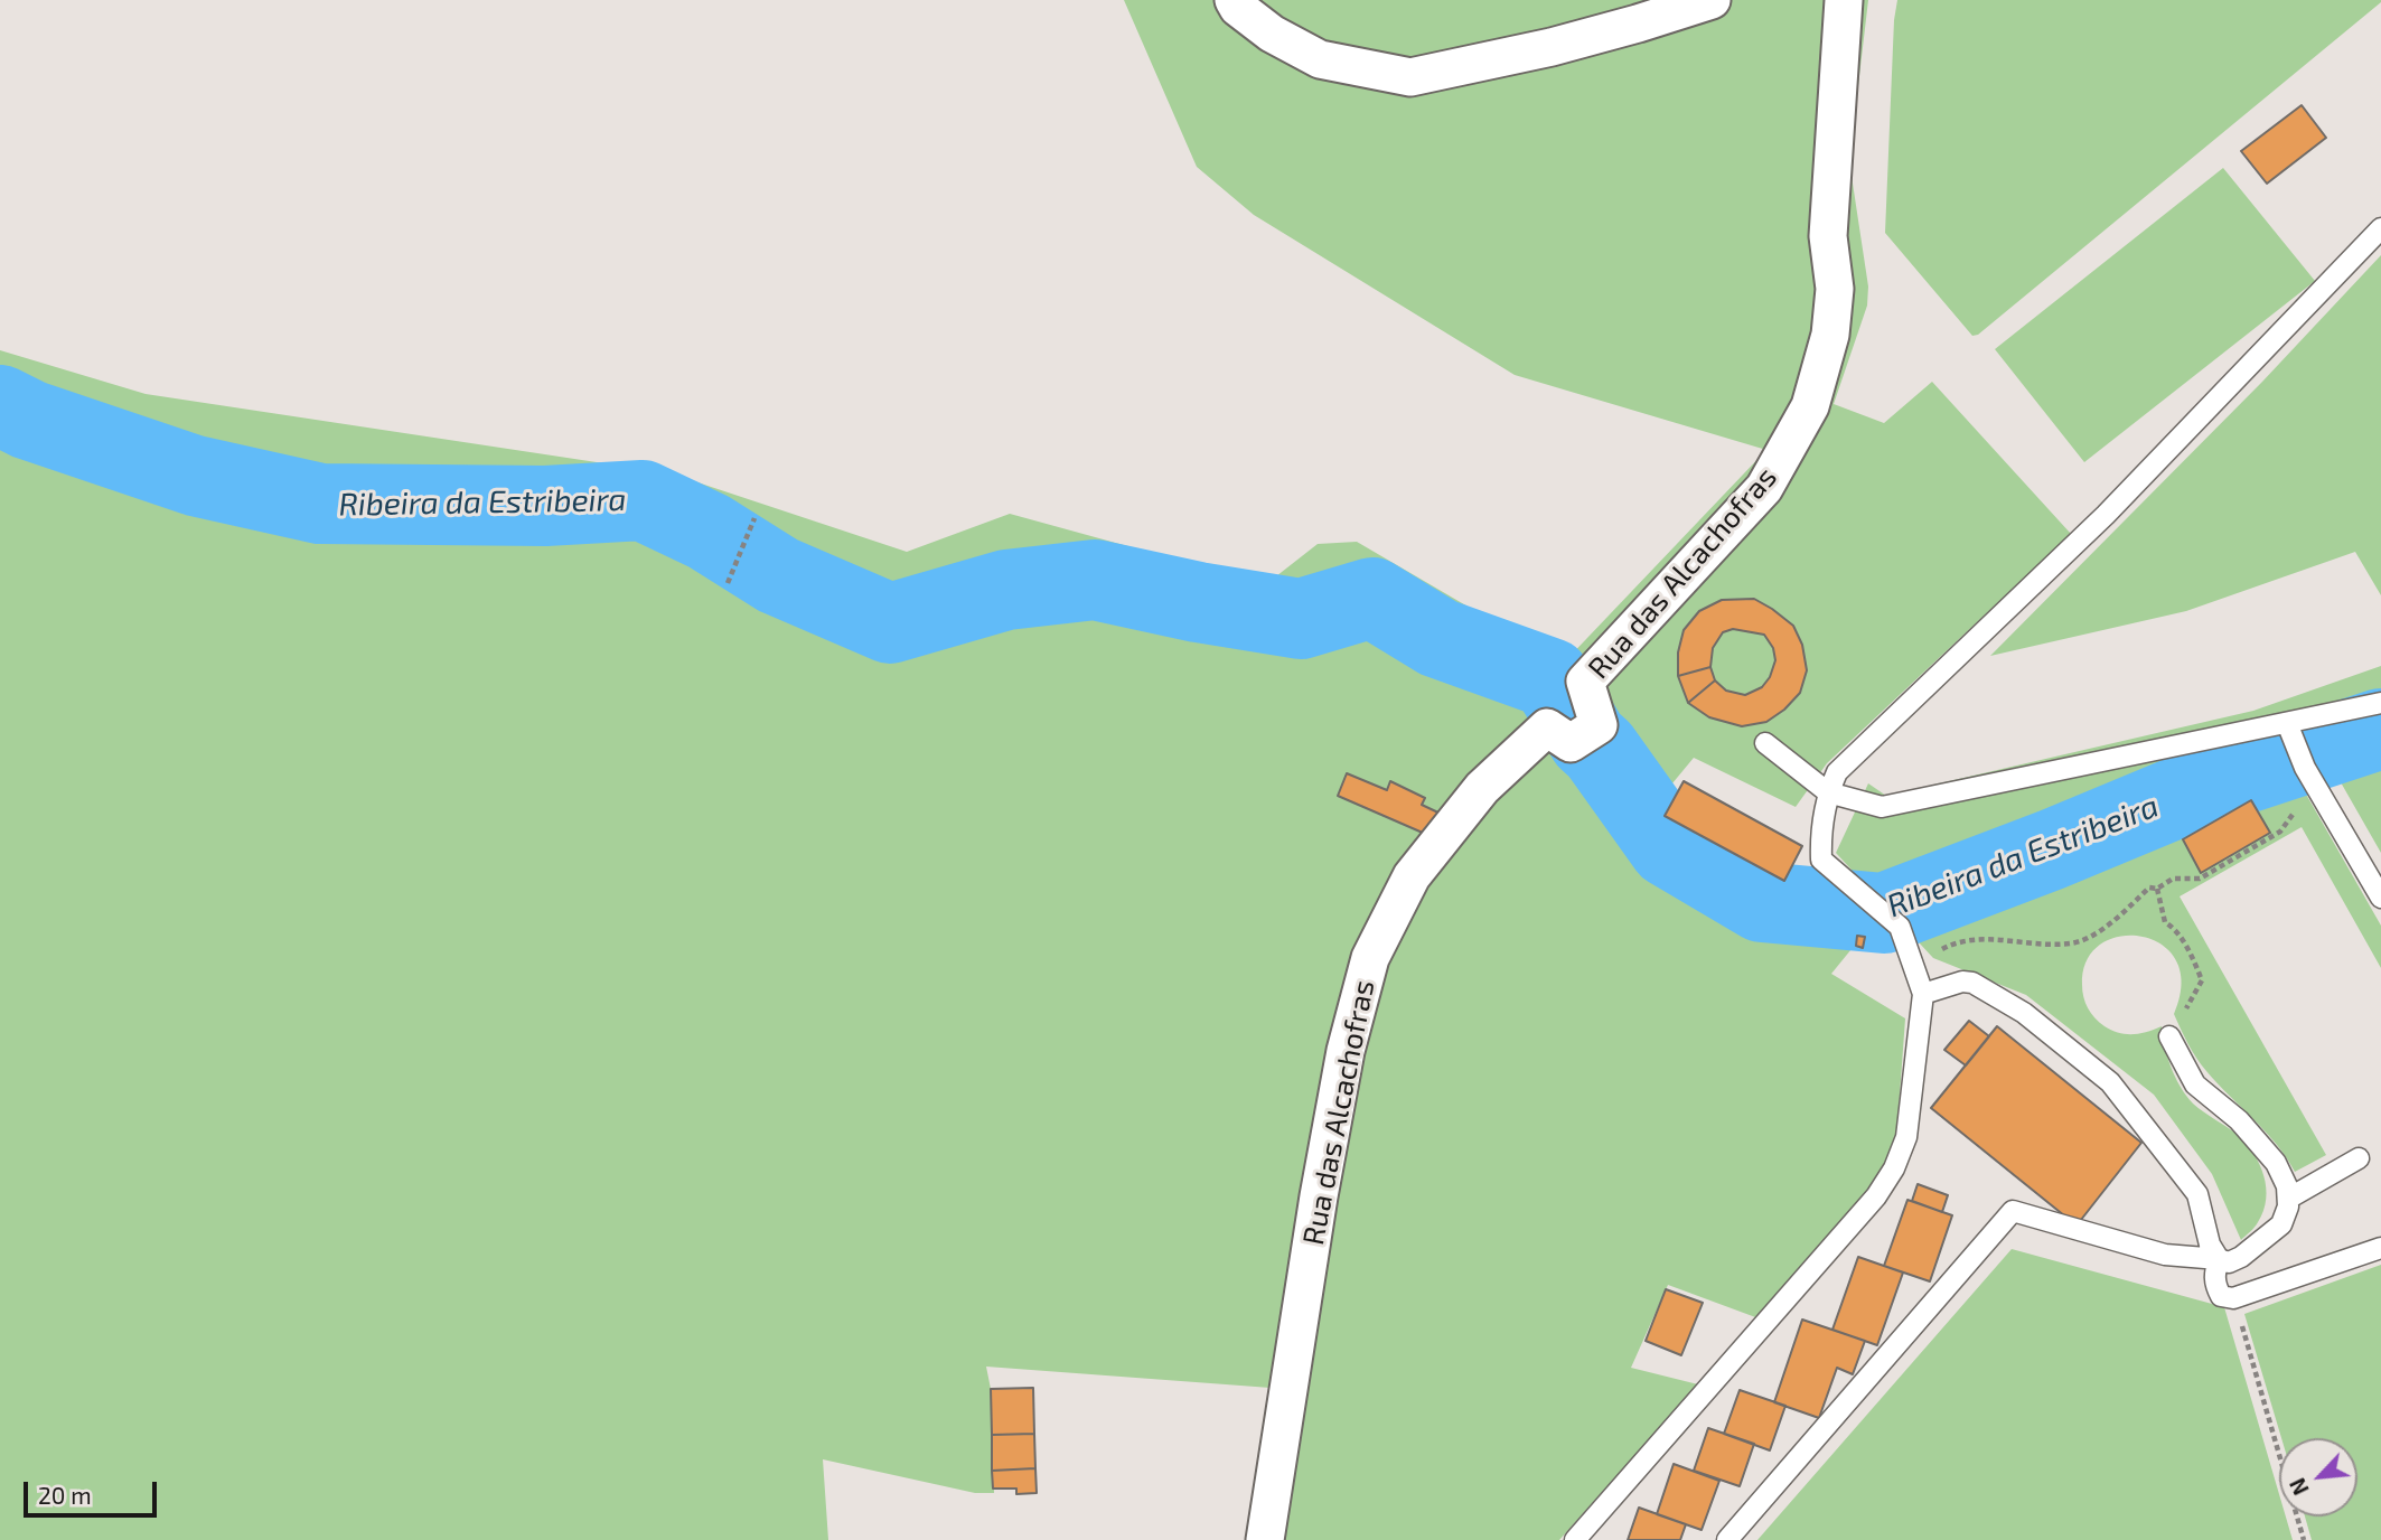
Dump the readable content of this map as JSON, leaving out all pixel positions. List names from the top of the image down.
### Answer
{
  "streets": {
    "street": ["Rua das Alcachofras"]
  },
  "water": ["Ribeira da Estribeira"],
  "scale_bar": "20 m",
  "north": "bottom left"
}
